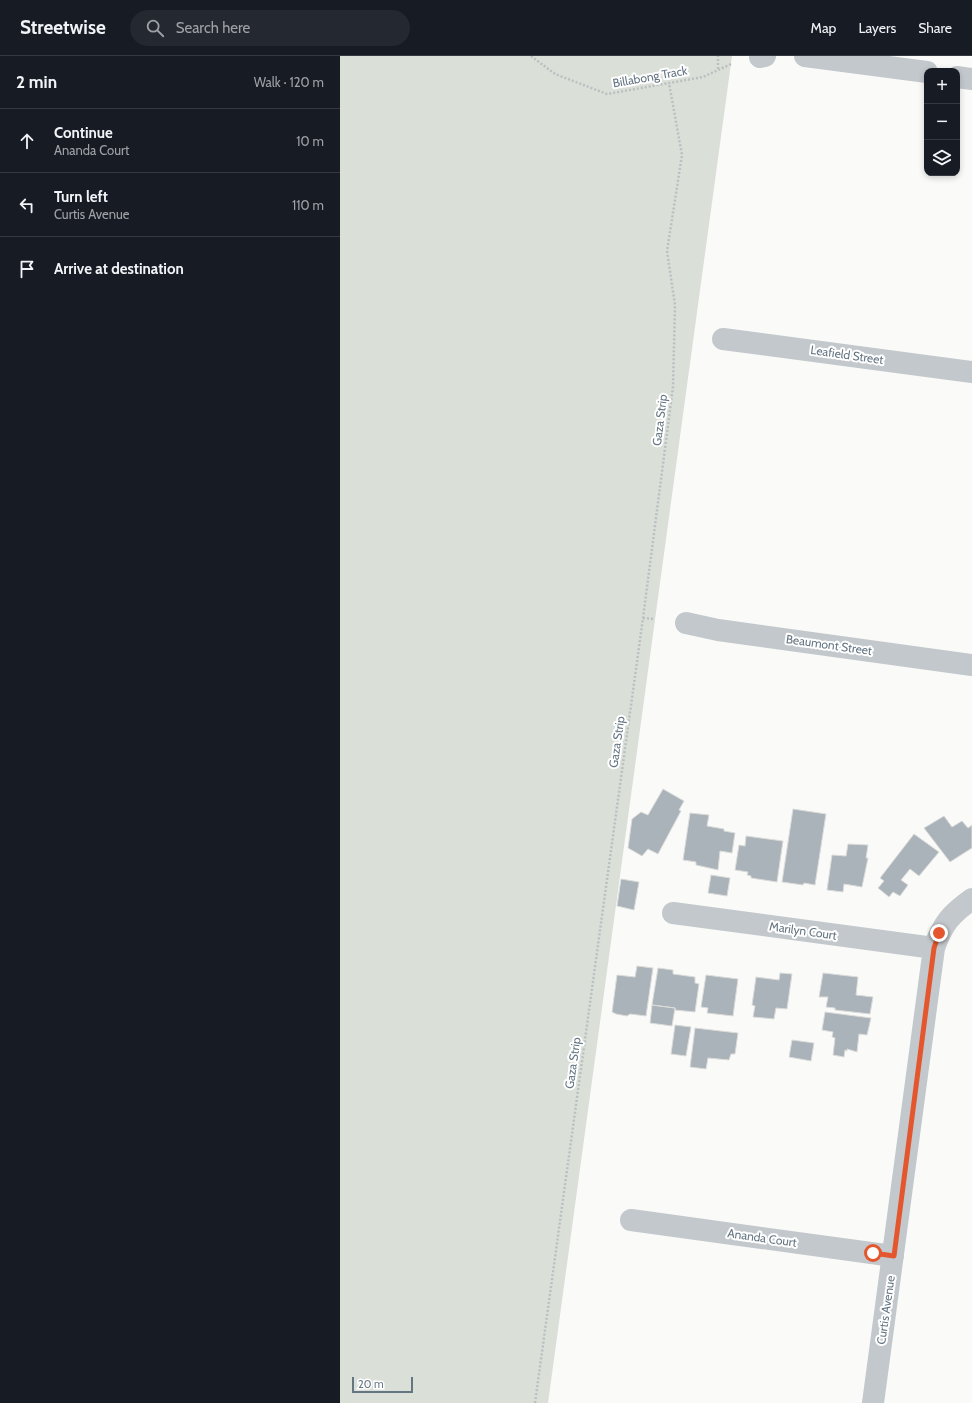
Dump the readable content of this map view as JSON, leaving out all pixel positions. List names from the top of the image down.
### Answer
{
  "streets": {
    "street": [
      "Leafield Street",
      "Beaumont Street",
      "Marilyn Court",
      "Ananda Court",
      "Curtis Avenue"
    ],
    "path": ["Billabong Track", "Gaza Strip"]
  },
  "crossings": [
    ["Billabong Track", "Gaza Strip"],
    ["Marilyn Court", "Curtis Avenue"],
    ["Ananda Court", "Curtis Avenue"]
  ],
  "scale_bar": "20 m",
  "page": {
    "header": "Streetwise",
    "search": "Search here",
    "nav": ["Map", "Layers", "Share"],
    "heading": ["2 min", "Walk · 120 m"],
    "map_buttons": ["+", "−"],
    "list": [
      ["Continue", "Ananda Court", "10 m"],
      ["Turn left", "Curtis Avenue", "110 m"],
      "Arrive at destination"
    ],
    "scale": "20 m"
  }
}
